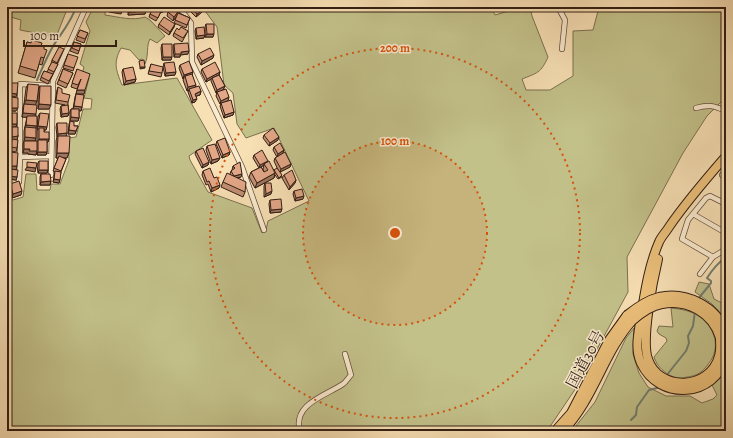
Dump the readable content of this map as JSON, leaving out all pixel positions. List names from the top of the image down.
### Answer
{
  "streets": {
    "highway": ["国道30号"]
  },
  "scale_bar": "100 m",
  "rings": ["200 m", "100 m"]
}
